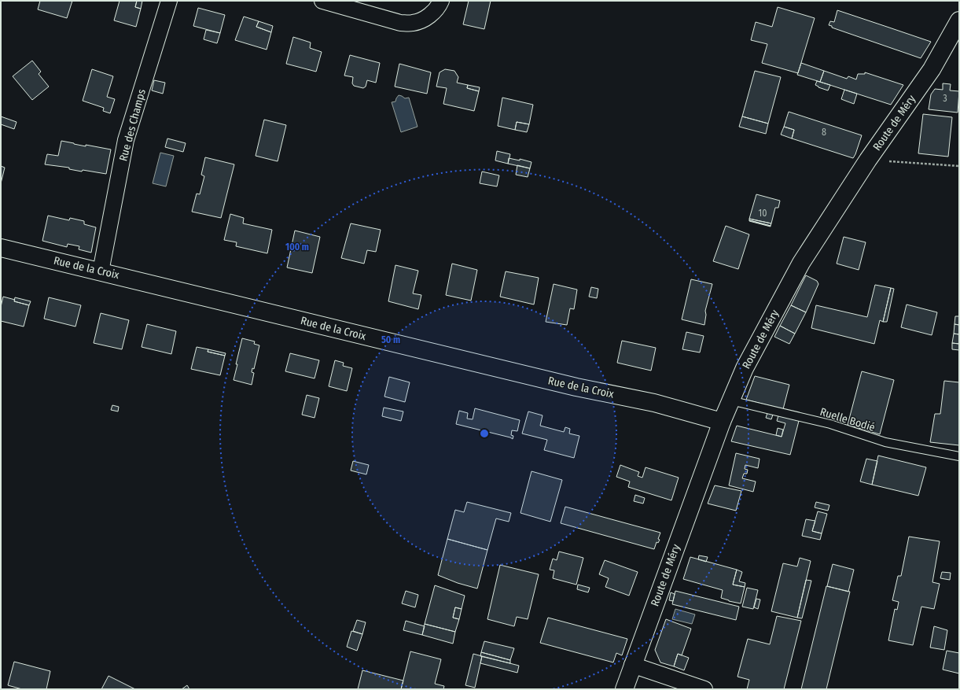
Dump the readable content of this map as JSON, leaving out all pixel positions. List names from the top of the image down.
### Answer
{
  "streets": {
    "main road": ["Route de Méry", "Rue de la Croix"],
    "street": ["Rue des Champs"],
    "lane": ["Ruelle Bodié"]
  },
  "crossings": [
    ["Route de Méry", "Rue de la Croix"],
    ["Route de Méry", "Ruelle Bodié"],
    ["Rue des Champs", "Rue de la Croix"]
  ],
  "house_numbers": ["3", "8", "10"],
  "rings": ["100 m", "50 m"]
}
